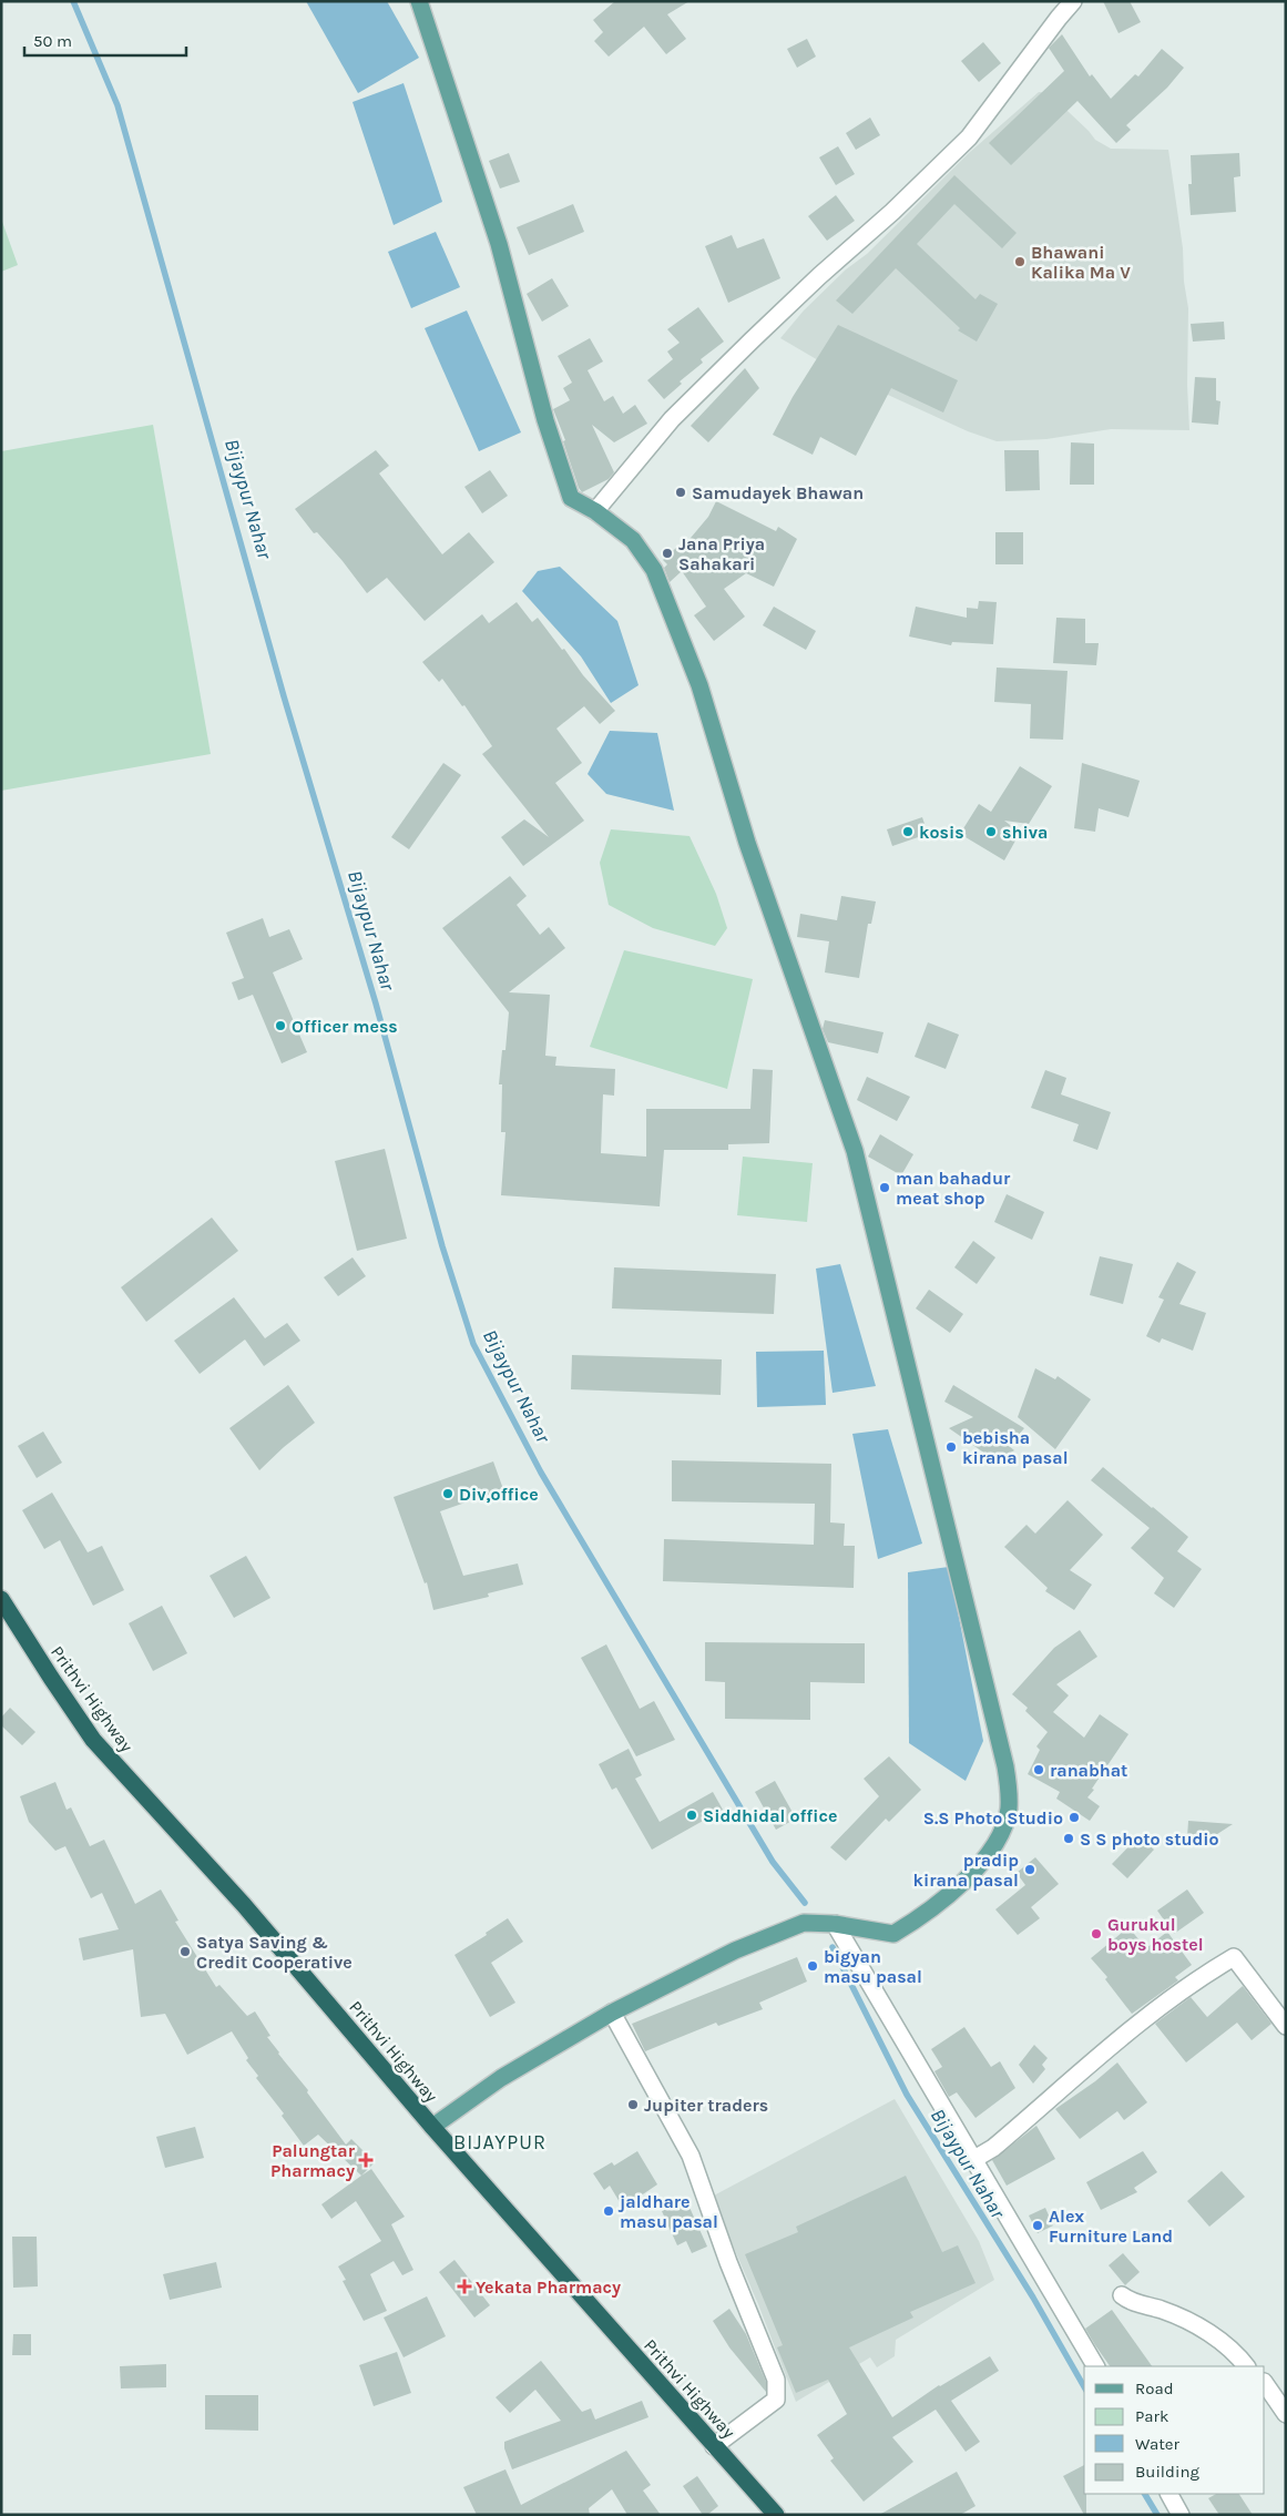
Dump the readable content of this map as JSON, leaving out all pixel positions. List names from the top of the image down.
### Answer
{
  "streets": {
    "highway": ["Prithvi Highway"]
  },
  "districts": ["BIJAYPUR"],
  "water": ["Bijaypur Nahar"],
  "places": {
    "other": [
      "Bhawani Kalika Ma V",
      "Samudayek Bhawan",
      "Jana Priya Sahakari",
      "kosis",
      "shiva",
      "Officer mess",
      "man bahadur meat shop",
      "bebisha kirana pasal",
      "Div,office",
      "ranabhat",
      "Siddhidal office",
      "S.S Photo Studio",
      "S S photo studio",
      "pradip kirana pasal",
      "Gurukul boys hostel",
      "Satya Saving & Credit Cooperative",
      "bigyan masu pasal",
      "Jupiter traders",
      "jaldhare masu pasal",
      "Alex Furniture Land"
    ],
    "health": ["Palungtar Pharmacy", "Yekata Pharmacy"]
  },
  "legend": [
    "Road",
    "Park",
    "Water",
    "Building"
  ],
  "scale_bar": "50 m"
}
